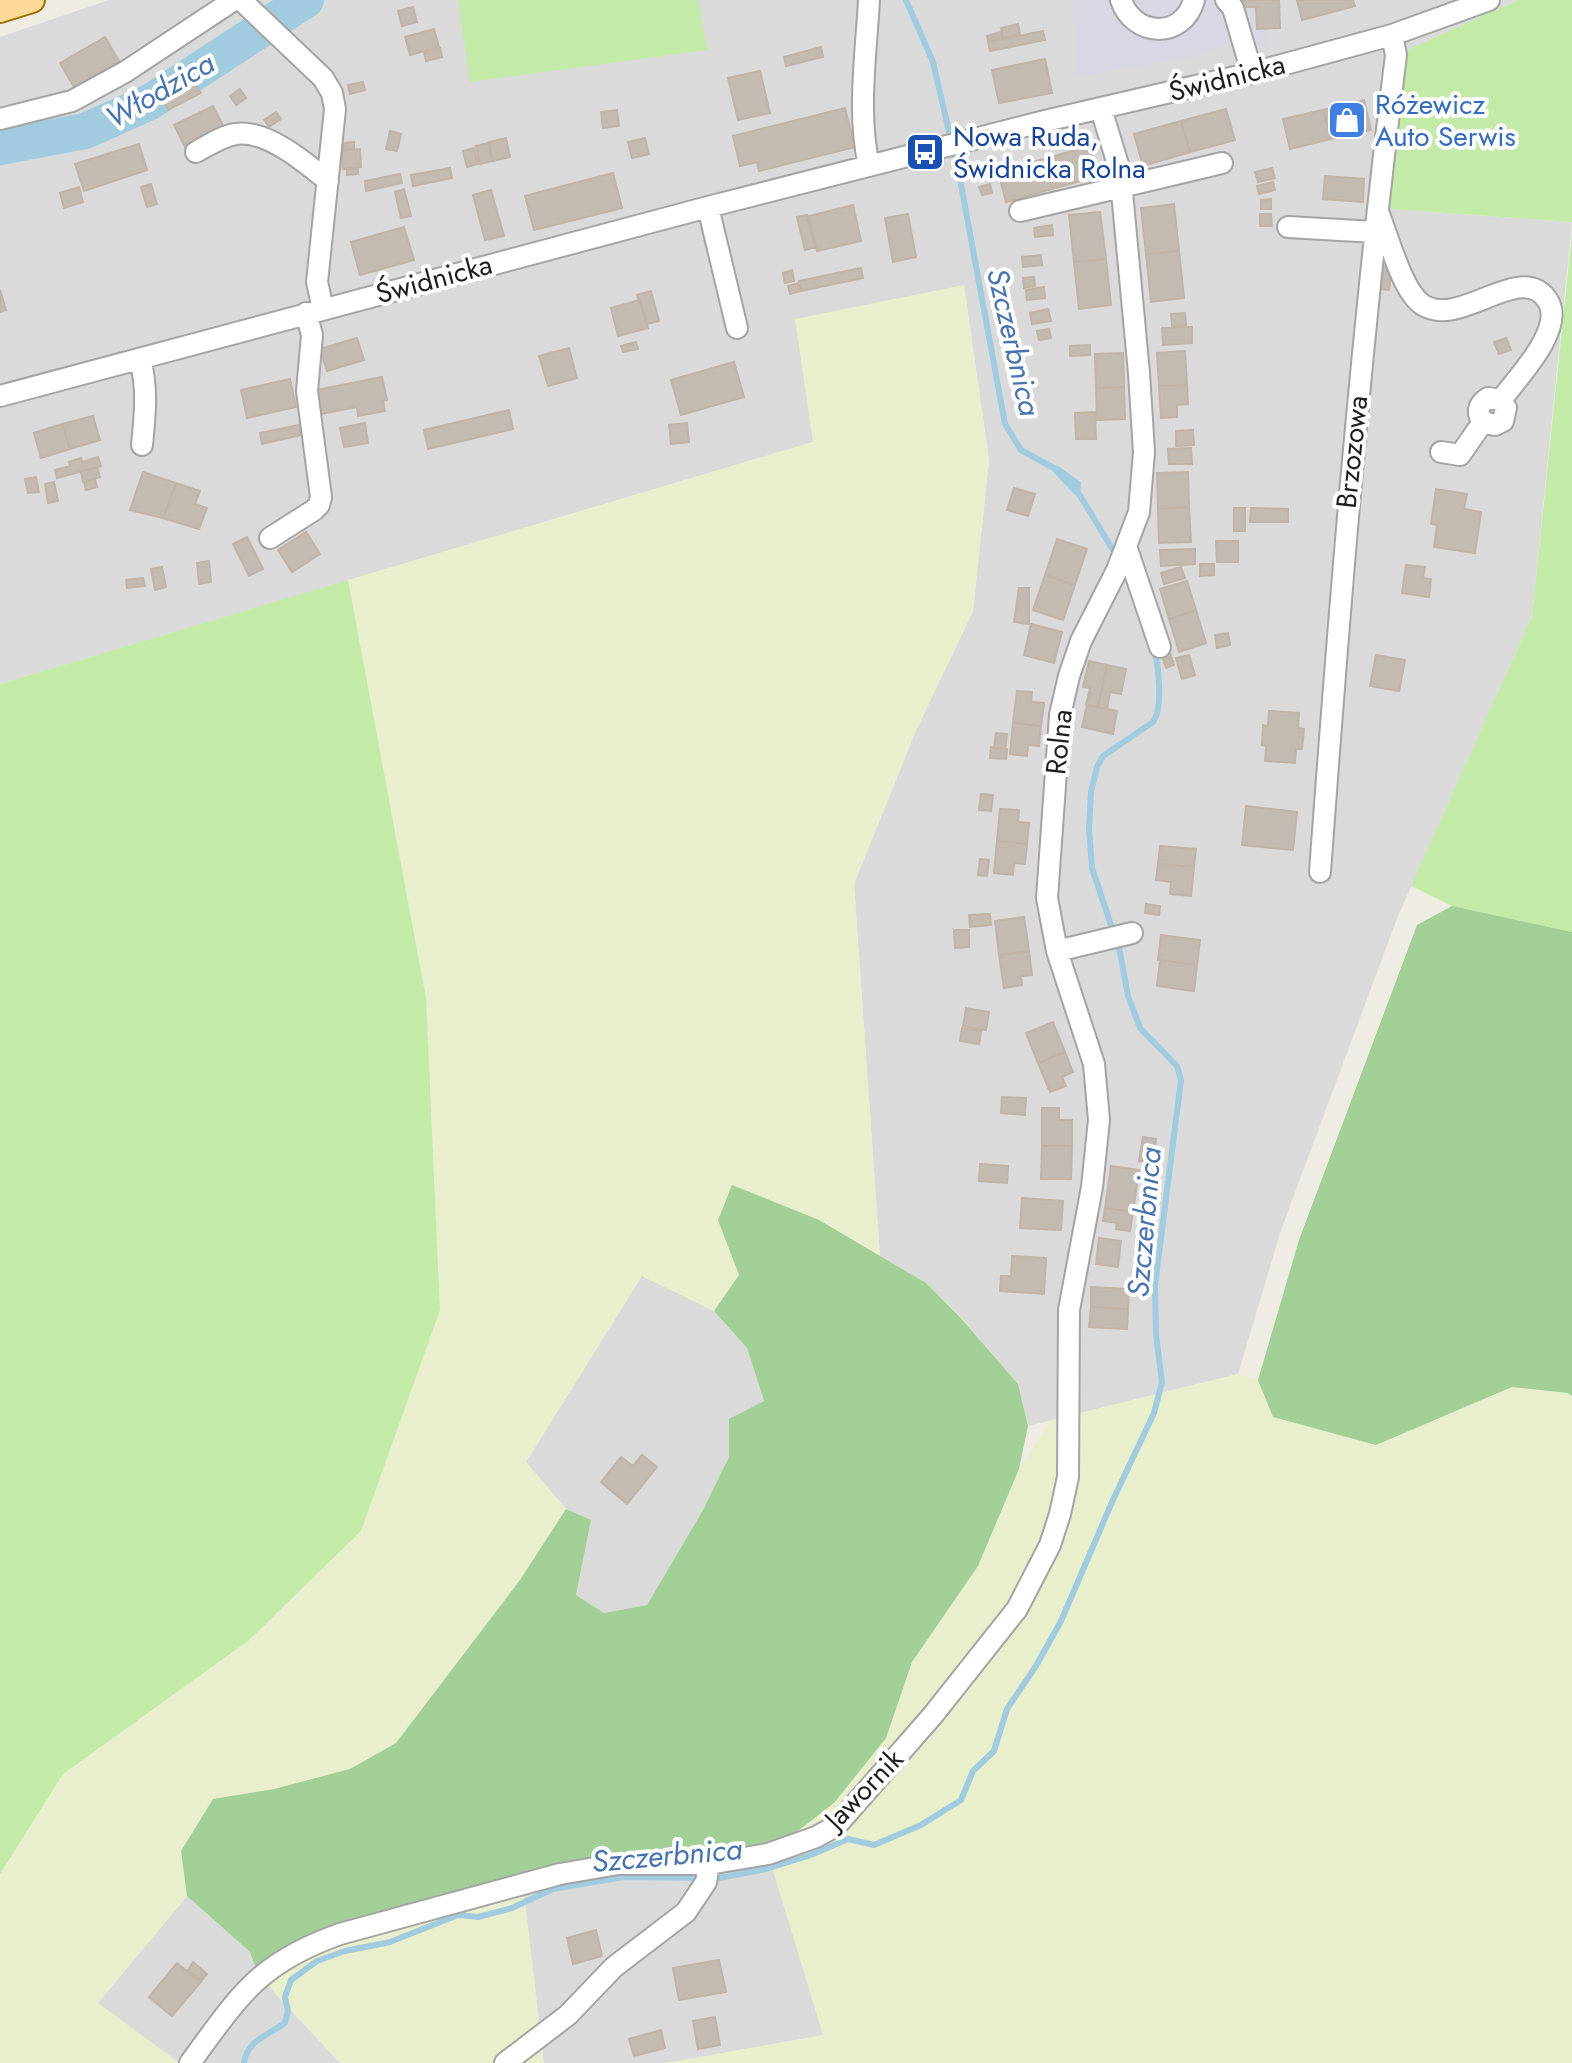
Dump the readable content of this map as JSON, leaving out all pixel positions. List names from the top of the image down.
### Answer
{
  "streets": {
    "street": [
      "Świdnicka",
      "Brzozowa",
      "Rolna",
      "Jawornik"
    ]
  },
  "crossings": [
    ["Świdnicka", "Brzozowa"],
    ["Świdnicka", "Rolna"],
    ["Rolna", "Jawornik"]
  ],
  "water": ["Włodzica", "Szczerbnica"],
  "places": {
    "shop": ["Różewicz Auto Serwis"],
    "bus stop": ["Nowa Ruda, Świdnicka Rolna"]
  }
}
